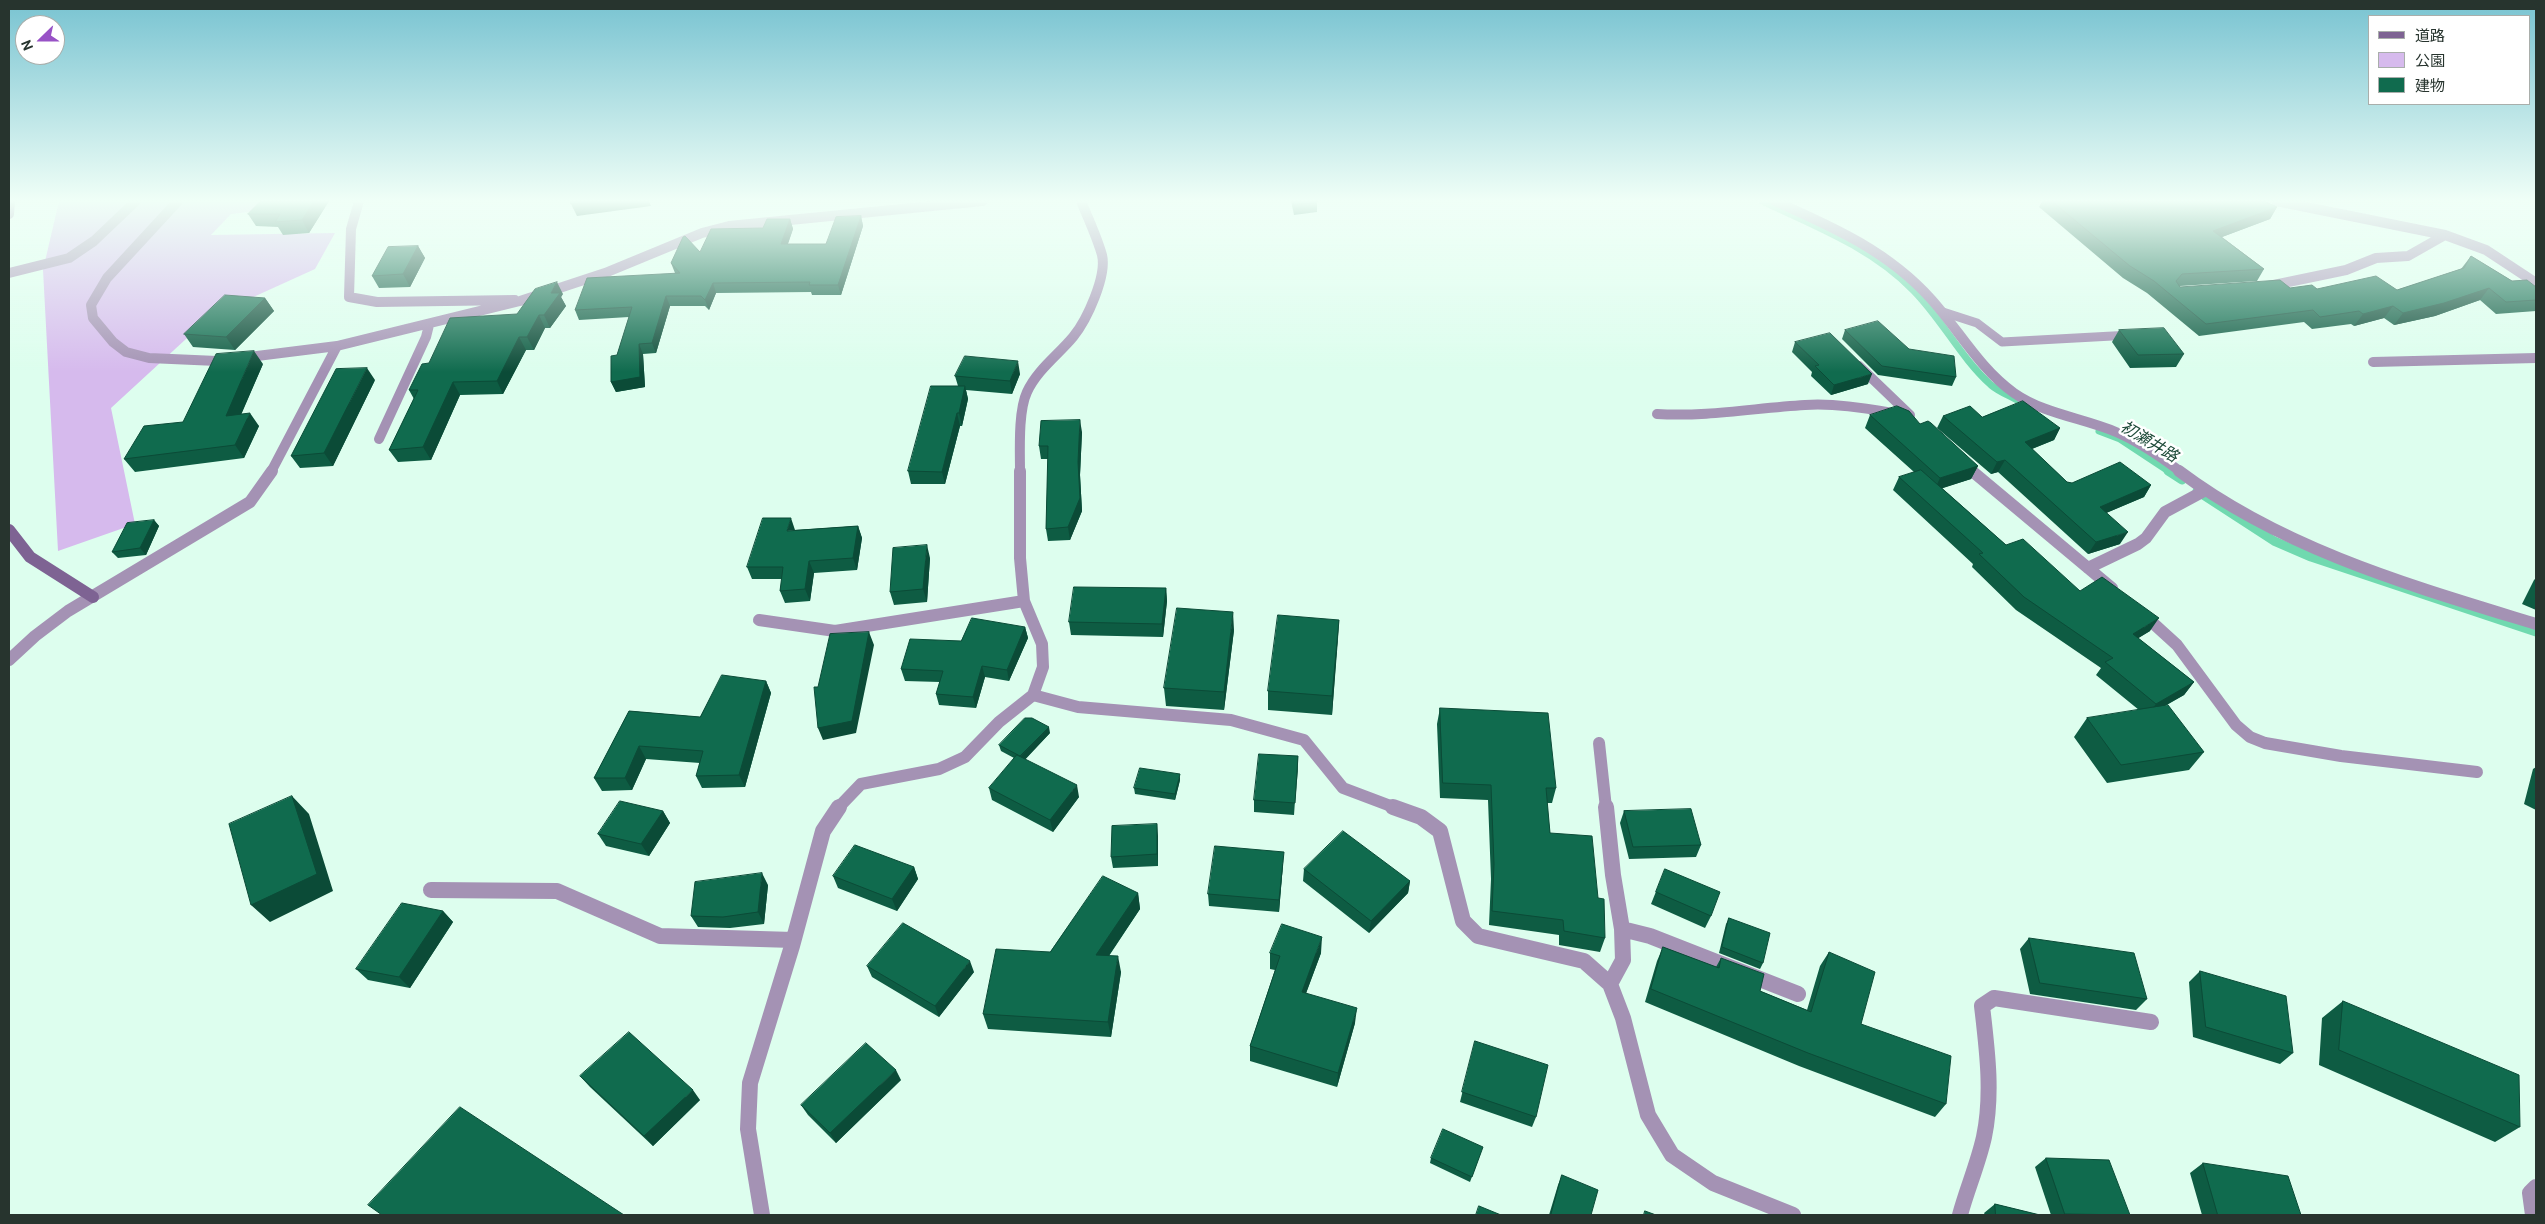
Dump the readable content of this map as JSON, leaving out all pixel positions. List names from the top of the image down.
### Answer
{
  "water": ["初瀬井路"],
  "legend": ["道路", "公園", "建物"],
  "north": "left"
}
